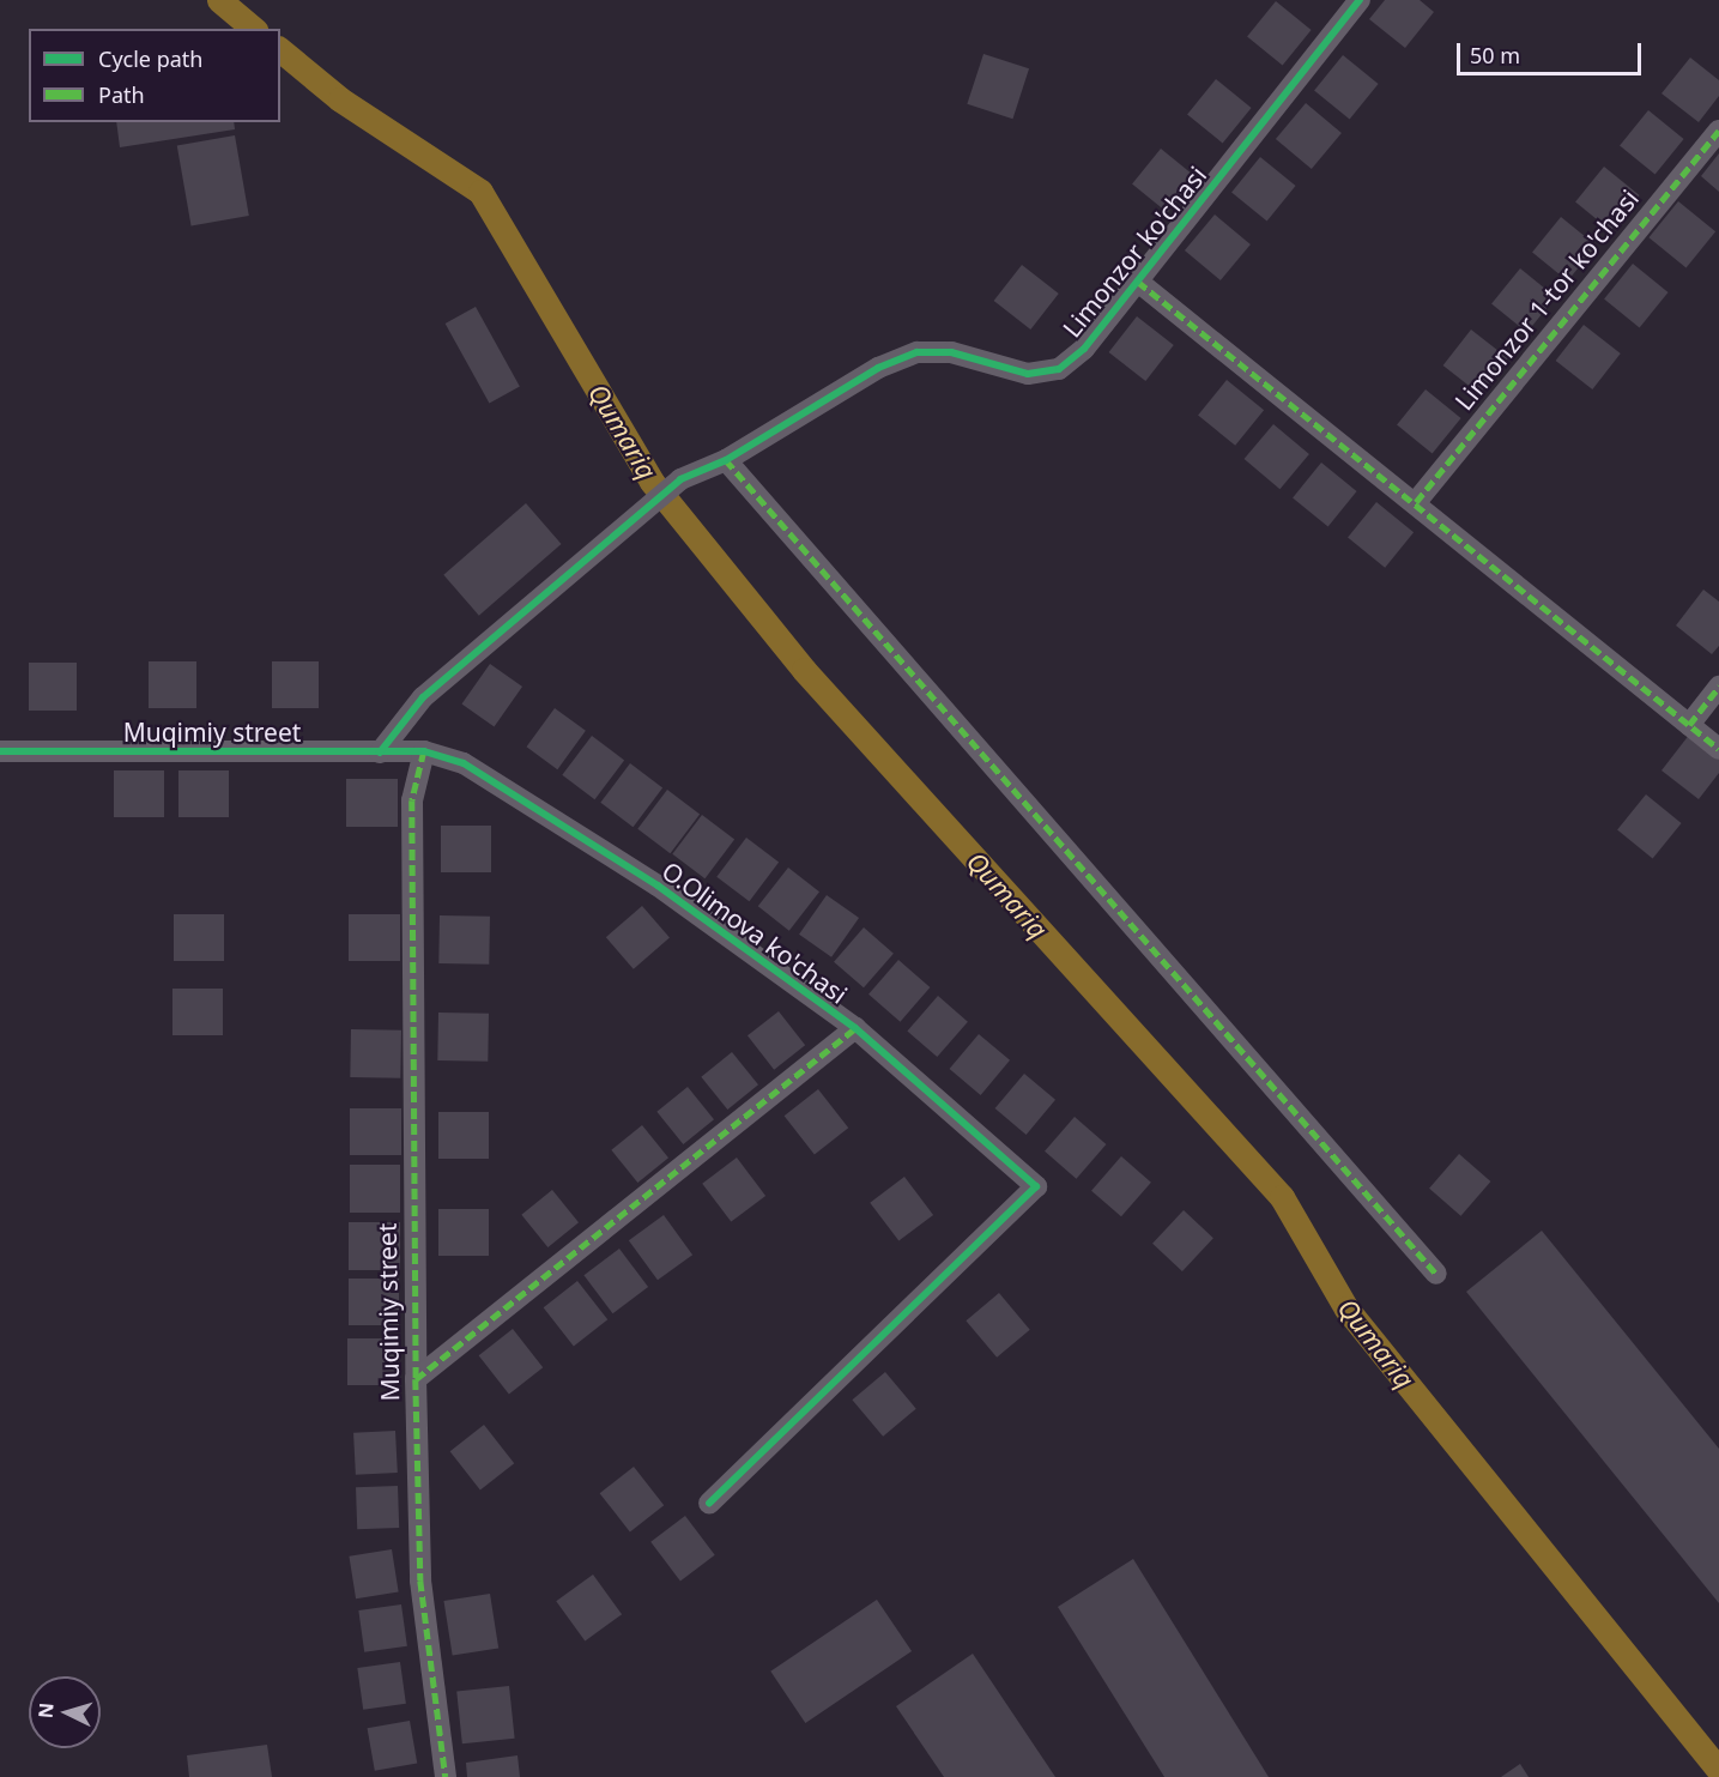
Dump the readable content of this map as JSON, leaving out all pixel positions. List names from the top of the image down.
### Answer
{
  "streets": {
    "street": [
      "Limonzor ko'chasi",
      "Limonzor 1-tor ko'chasi",
      "Muqimiy street",
      "O.Olimova ko'chasi"
    ]
  },
  "crossings": [
    ["Limonzor ko'chasi", "Limonzor 1-tor ko'chasi"],
    ["Limonzor ko'chasi", "Muqimiy street"],
    ["Muqimiy street", "O.Olimova ko'chasi"]
  ],
  "water": ["Qumariq"],
  "legend": ["Cycle path", "Path"],
  "scale_bar": "50 m",
  "north": "left"
}
